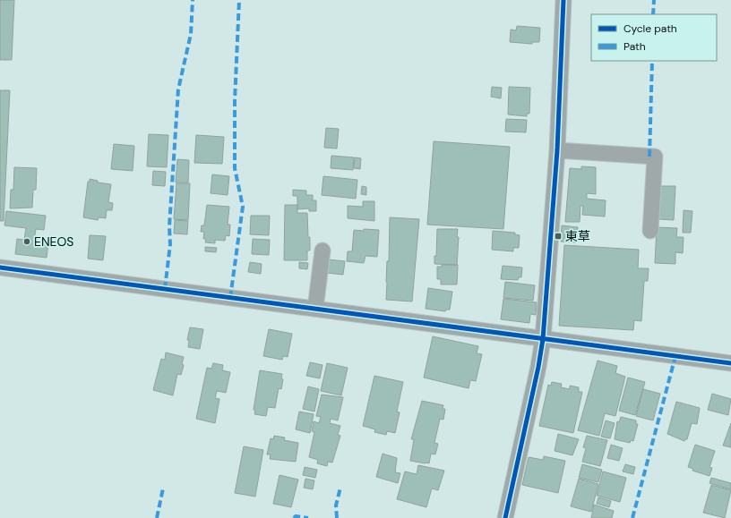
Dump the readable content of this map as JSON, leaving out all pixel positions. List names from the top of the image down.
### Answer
{
  "places": {
    "transit": ["東草"],
    "other": ["ENEOS"]
  },
  "legend": ["Cycle path", "Path"]
}
